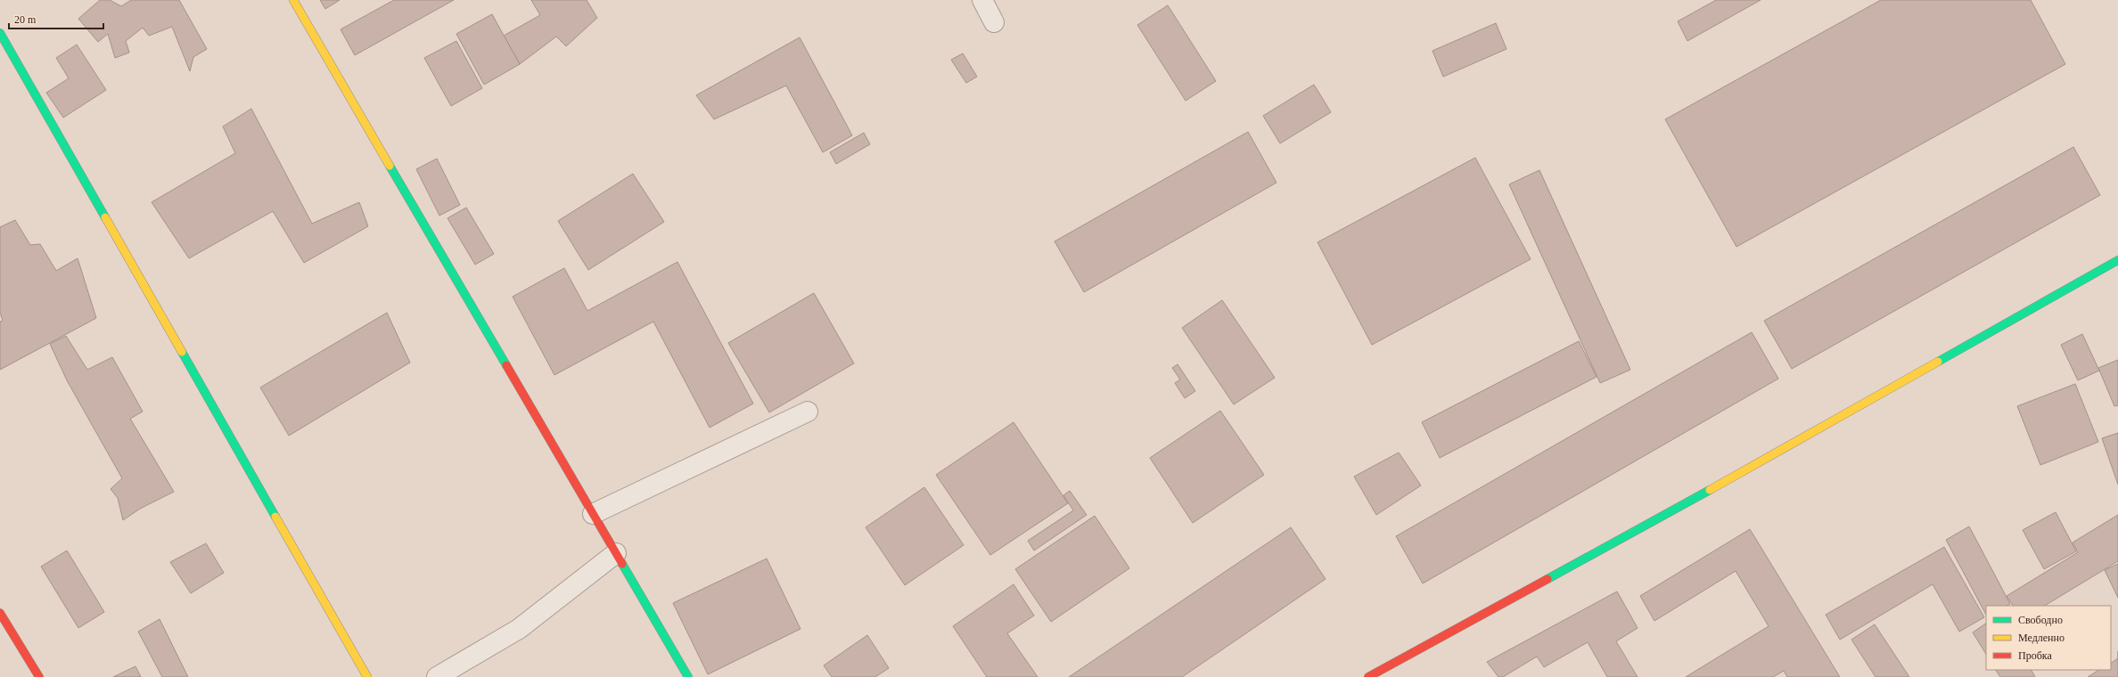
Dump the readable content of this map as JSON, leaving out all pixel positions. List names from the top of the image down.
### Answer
{
  "legend": ["Свободно", "Медленно", "Пробка"],
  "scale_bar": "20 m"
}
